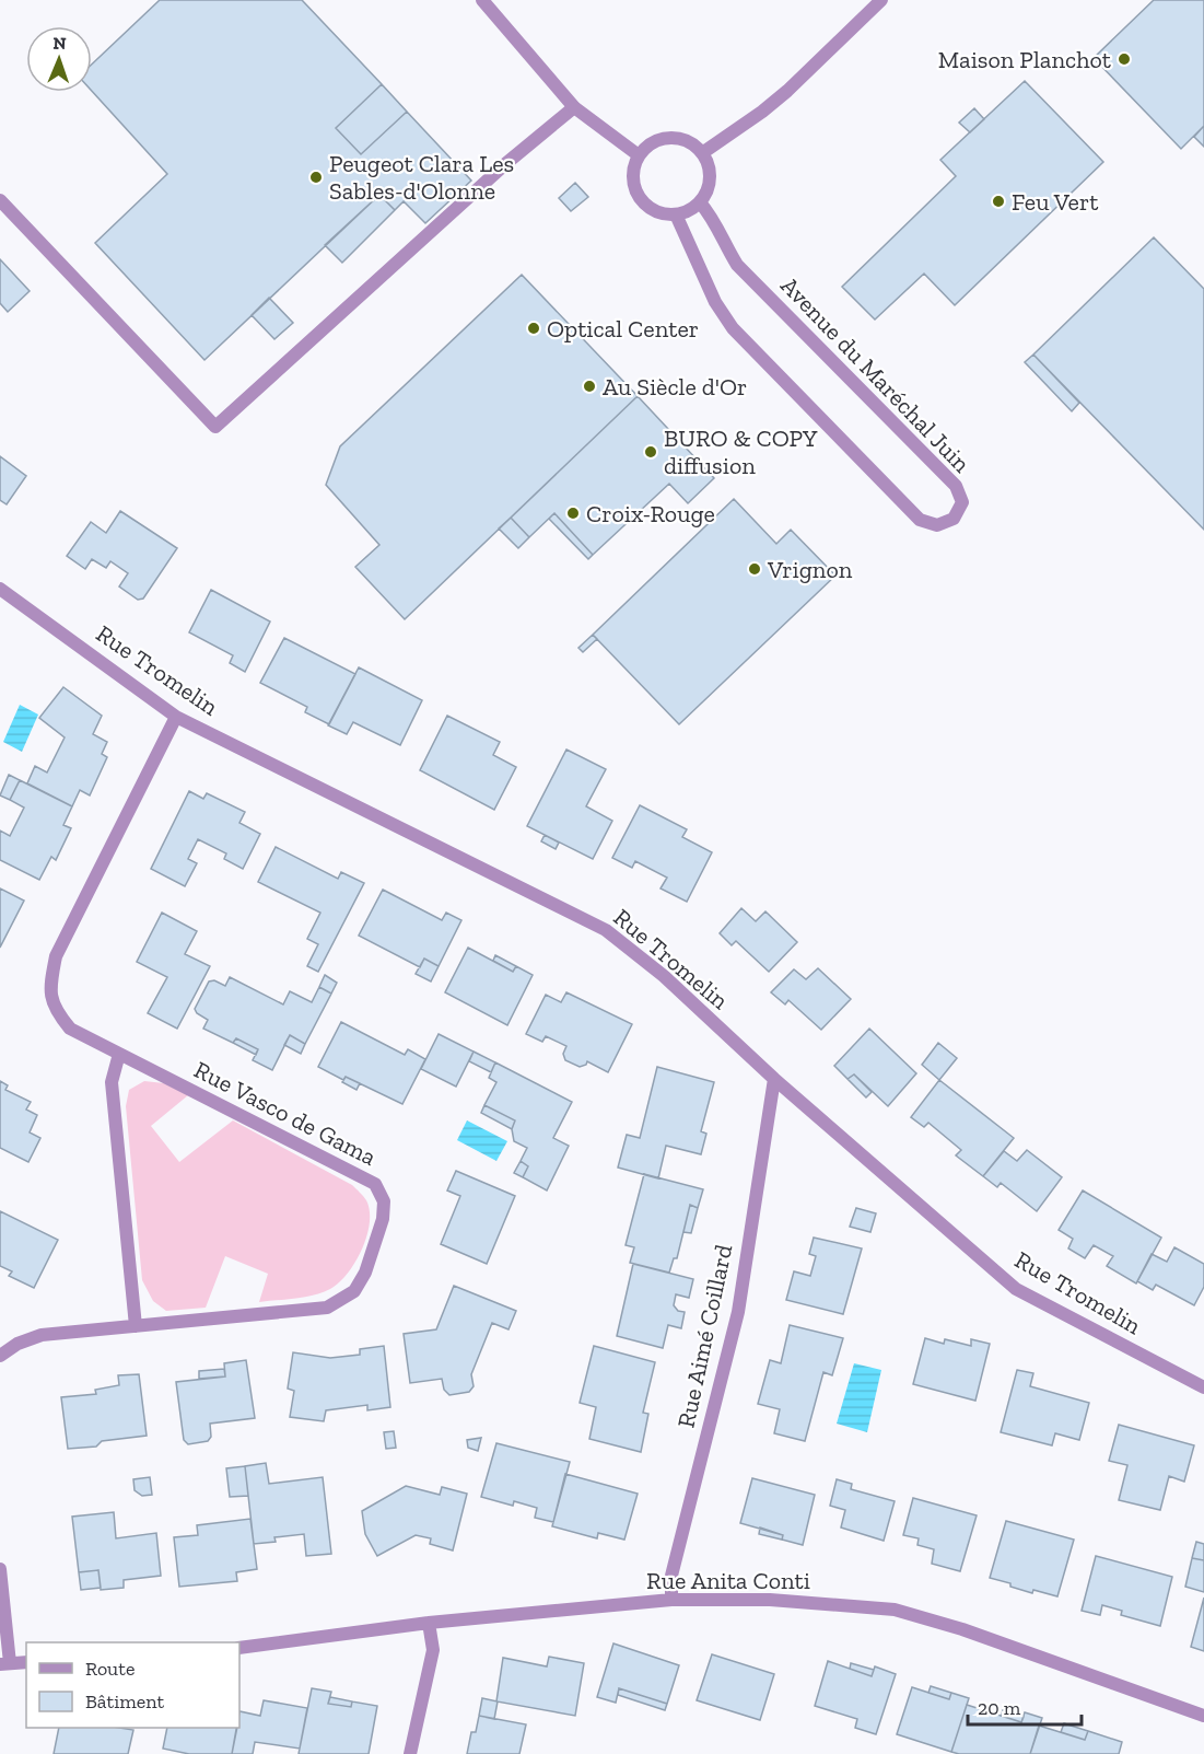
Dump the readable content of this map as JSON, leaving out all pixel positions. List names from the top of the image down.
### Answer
{
  "streets": {
    "street": [
      "Avenue du Maréchal Juin",
      "Rue Tromelin",
      "Rue Vasco de Gama",
      "Rue Aimé Coillard",
      "Rue Anita Conti"
    ]
  },
  "crossings": [
    ["Rue Tromelin", "Rue Vasco de Gama"],
    ["Rue Tromelin", "Rue Aimé Coillard"],
    ["Rue Aimé Coillard", "Rue Anita Conti"]
  ],
  "places": [
    "Maison Planchot",
    "Peugeot Clara Les Sables-d'Olonne",
    "Feu Vert",
    "Optical Center",
    "Au Siècle d'Or",
    "BURO & COPY diffusion",
    "Croix-Rouge",
    "Vrignon"
  ],
  "legend": ["Route", "Bâtiment"],
  "scale_bar": "20 m",
  "north": "top"
}
